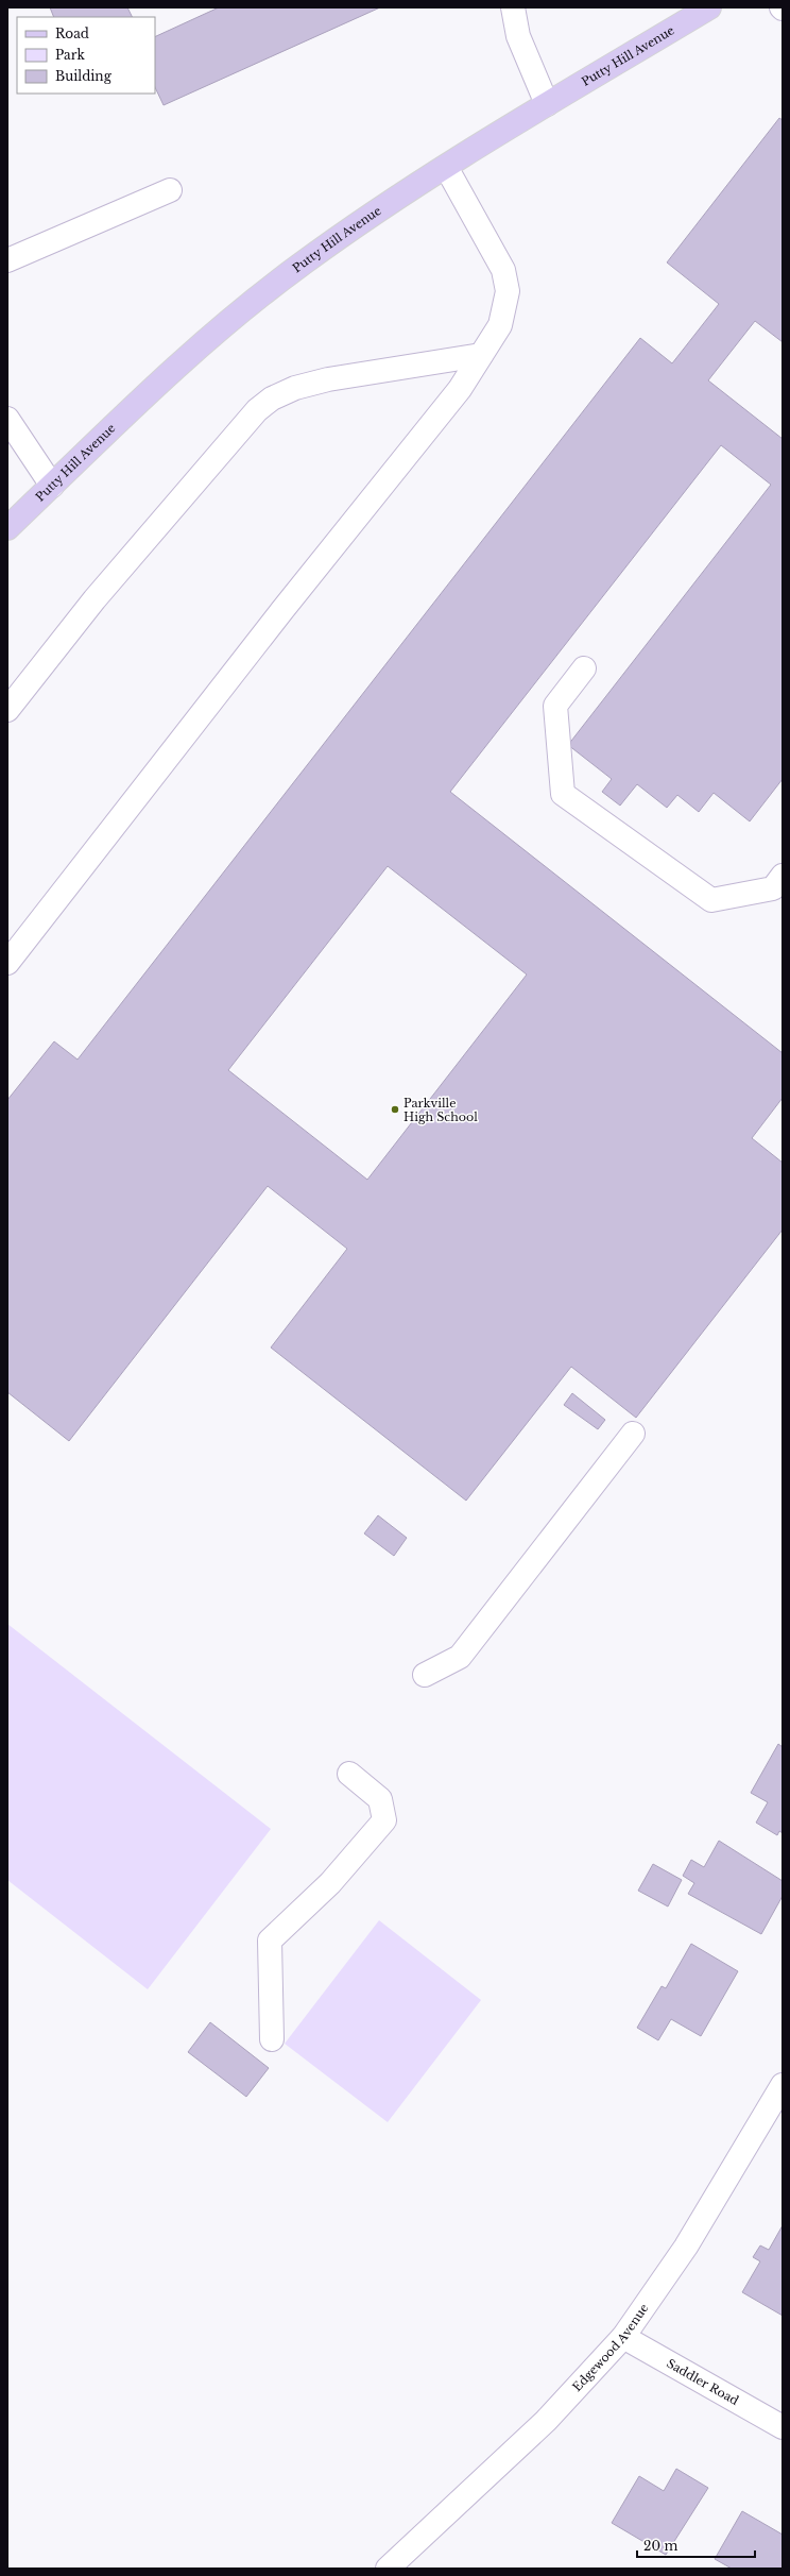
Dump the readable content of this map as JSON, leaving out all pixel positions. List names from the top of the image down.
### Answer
{
  "streets": {
    "main road": ["Putty Hill Avenue"],
    "street": ["Edgewood Avenue", "Saddler Road"]
  },
  "crossings": [
    ["Edgewood Avenue", "Saddler Road"]
  ],
  "places": ["Parkville High School"],
  "legend": ["Road", "Park", "Building"],
  "scale_bar": "20 m"
}
